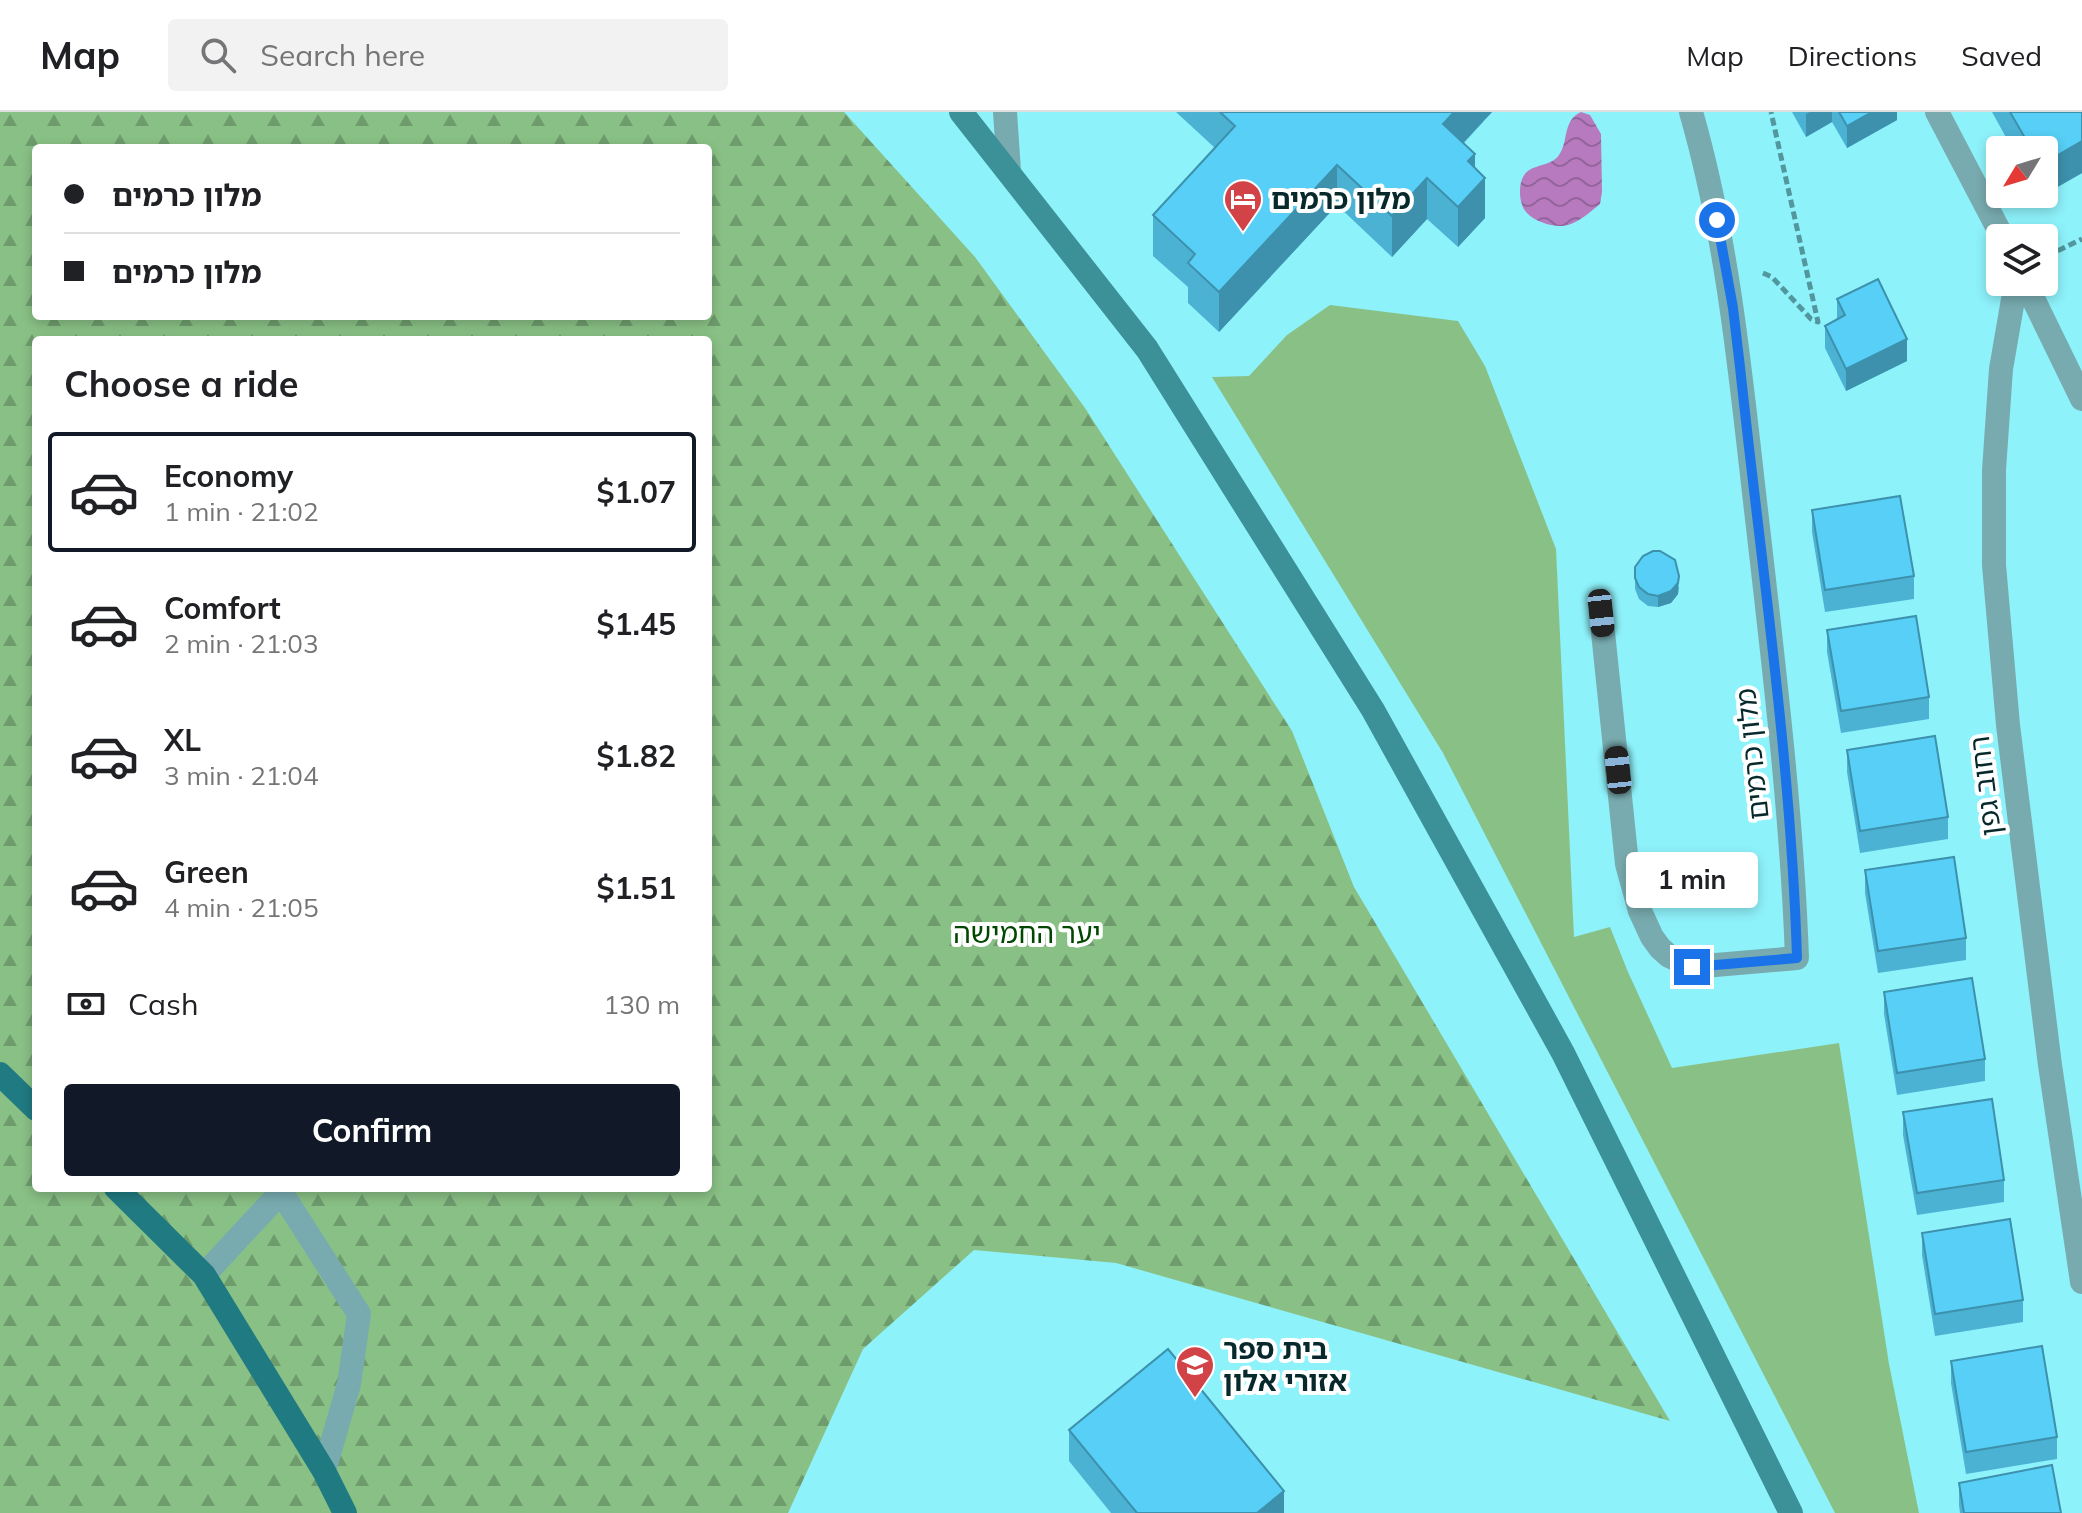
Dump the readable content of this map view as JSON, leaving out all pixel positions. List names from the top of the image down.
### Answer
{
  "streets": {
    "street": ["מלון כרמים", "רחוב גפן"]
  },
  "parks": ["יער החמישה"],
  "places": {
    "hotel": ["מלון כרמים"],
    "school or university": ["בית ספר אזורי אלון"]
  },
  "north": "bottom left",
  "page": {
    "header": "Map",
    "search": "Search here",
    "nav": ["Map", "Directions", "Saved"],
    "banner": ["מלון כרמים", "מלון כרמים"],
    "heading": "Choose a ride",
    "list": [
      {
        "name": "Economy",
        "note": "1 min · 21:02",
        "value": "$1.07"
      },
      {
        "name": "Comfort",
        "note": "2 min · 21:03",
        "value": "$1.45"
      },
      {
        "name": "XL",
        "note": "3 min · 21:04",
        "value": "$1.82"
      },
      {
        "name": "Green",
        "note": "4 min · 21:05",
        "value": "$1.51"
      }
    ],
    "bubble": "1 min",
    "pay": ["Cash", "130 m"],
    "buttons": "Confirm"
  }
}
